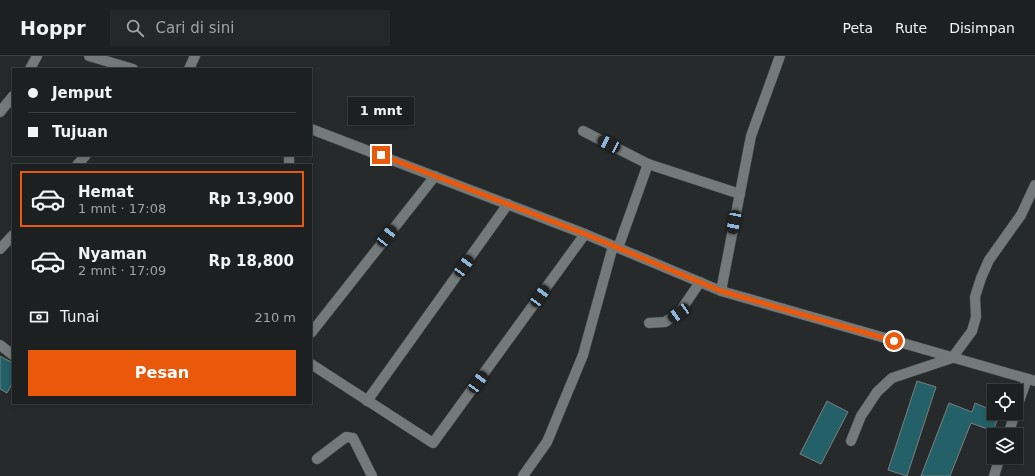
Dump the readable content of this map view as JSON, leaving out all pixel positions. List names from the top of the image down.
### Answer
{
  "page": {
    "header": "Hoppr",
    "search": "Cari di sini",
    "nav": ["Peta", "Rute", "Disimpan"],
    "banner": ["Jemput", "Tujuan"],
    "bubble": "1 mnt",
    "list": [
      {
        "name": "Hemat",
        "note": "1 mnt · 17:08",
        "value": "Rp 13,900"
      },
      {
        "name": "Nyaman",
        "note": "2 mnt · 17:09",
        "value": "Rp 18,800"
      }
    ],
    "pay": ["Tunai", "210 m"],
    "buttons": "Pesan"
  }
}
